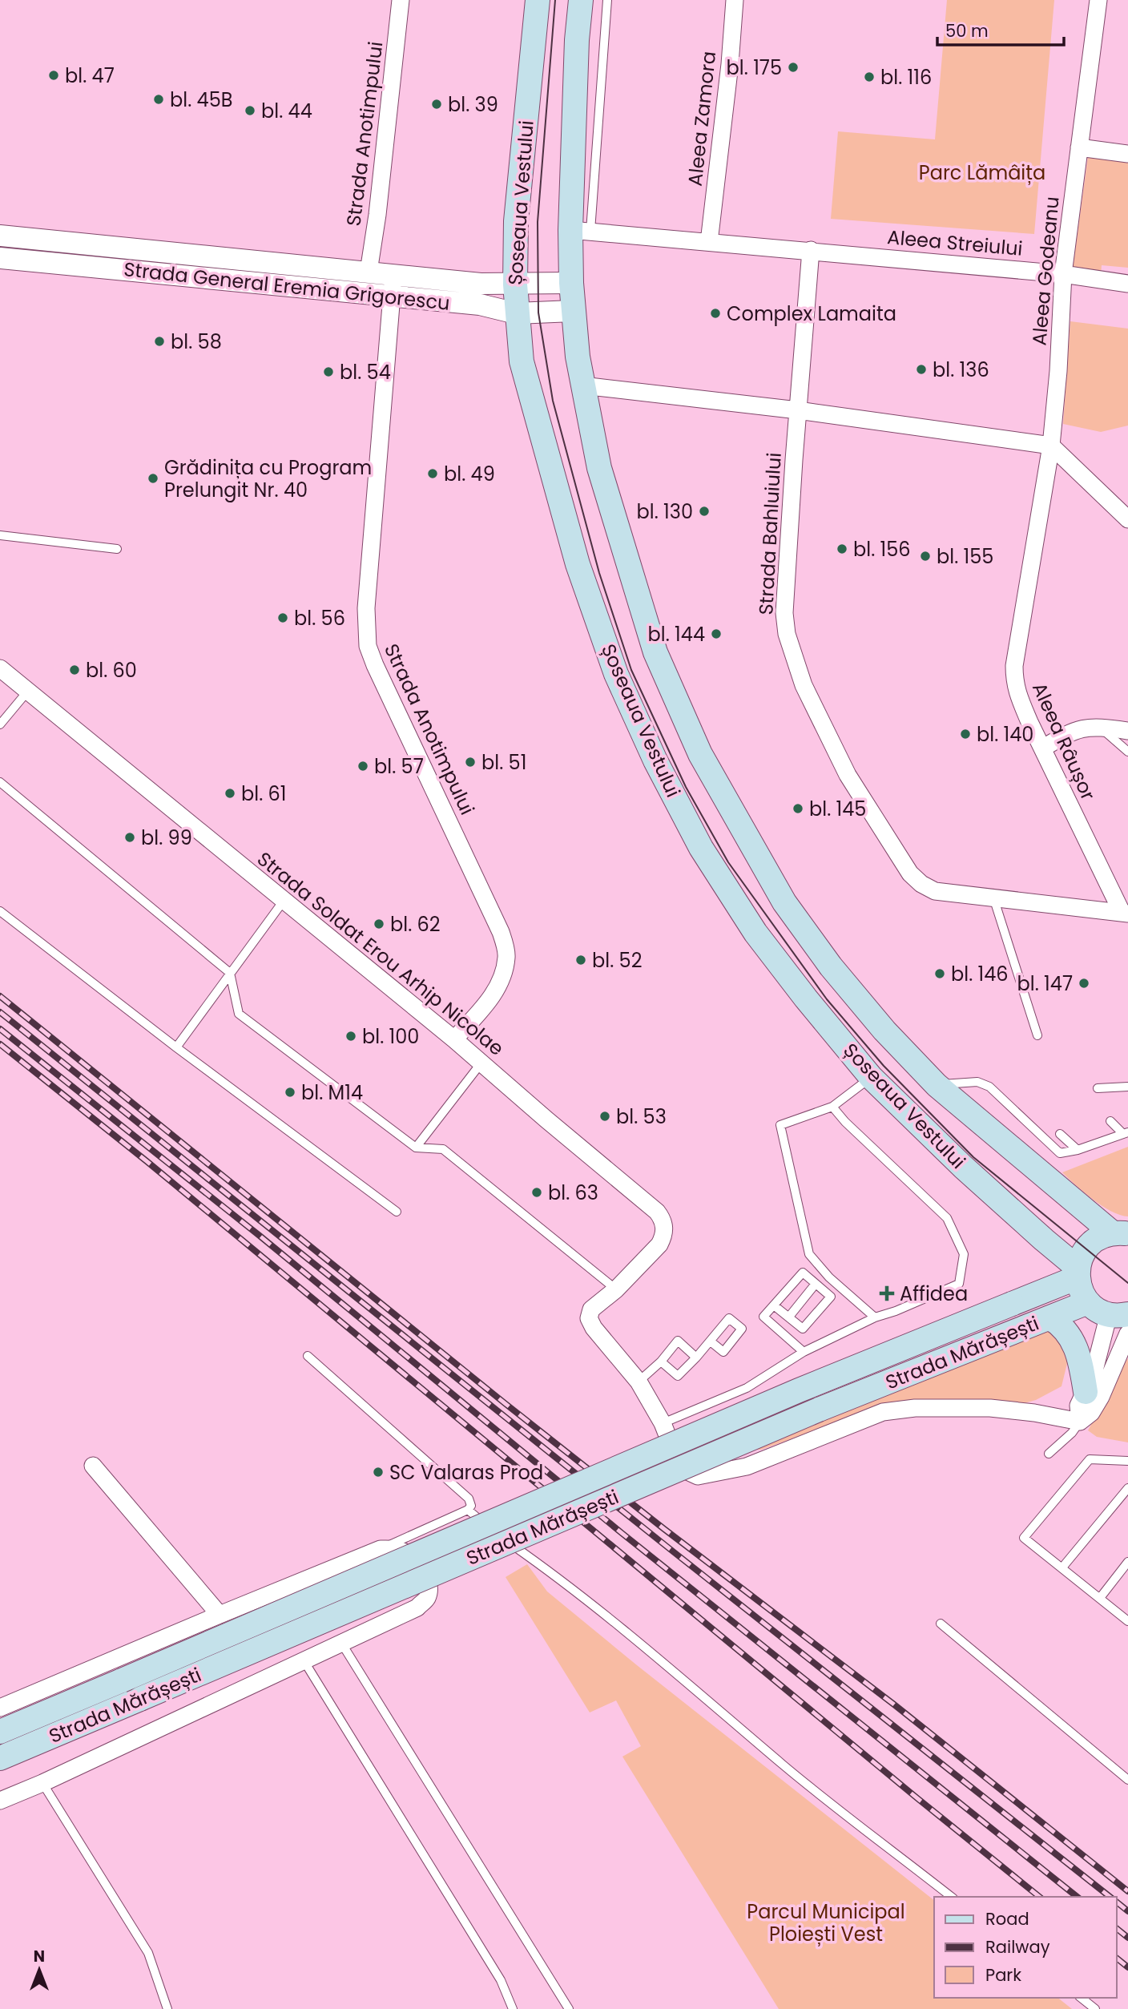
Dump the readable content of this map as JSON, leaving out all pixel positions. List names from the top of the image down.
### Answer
{
  "streets": {
    "main road": ["Șoseaua Vestului", "Strada Mărășești"],
    "street": [
      "Aleea Zamora",
      "Strada Anotimpului",
      "Aleea Streiului",
      "Aleea Godeanu",
      "Strada General Eremia Grigorescu",
      "Strada Bahluiului",
      "Aleea Râușor",
      "Strada Soldat Erou Arhip Nicolae"
    ]
  },
  "crossings": [
    ["Aleea Zamora", "Aleea Streiului"],
    ["Strada Anotimpului", "Strada General Eremia Grigorescu"],
    ["Strada Anotimpului", "Strada Soldat Erou Arhip Nicolae"],
    ["Șoseaua Vestului", "Aleea Streiului"],
    ["Șoseaua Vestului", "Strada General Eremia Grigorescu"],
    ["Șoseaua Vestului", "Strada Mărășești"],
    ["Aleea Streiului", "Aleea Godeanu"],
    ["Aleea Godeanu", "Aleea Râușor"],
    ["Strada Bahluiului", "Aleea Râușor"]
  ],
  "parks": ["Parc Lămâița", "Parcul Municipal Ploiești Vest"],
  "places": {
    "other": [
      "bl. 175",
      "bl. 47",
      "bl. 116",
      "bl. 45B",
      "bl. 39",
      "bl. 44",
      "Complex Lamaita",
      "bl. 58",
      "bl. 136",
      "bl. 54",
      "bl. 49",
      "Grădinița cu Program Prelungit Nr. 40",
      "bl. 130",
      "bl. 156",
      "bl. 155",
      "bl. 56",
      "bl. 144",
      "bl. 60",
      "bl. 140",
      "bl. 51",
      "bl. 57",
      "bl. 61",
      "bl. 145",
      "bl. 99",
      "bl. 62",
      "bl. 52",
      "bl. 146",
      "bl. 147",
      "bl. 100",
      "bl. M14",
      "bl. 53",
      "bl. 63",
      "SC Valaras Prod"
    ],
    "health": ["Affidea"]
  },
  "legend": ["Road", "Railway", "Park"],
  "scale_bar": "50 m",
  "north": "top"
}
